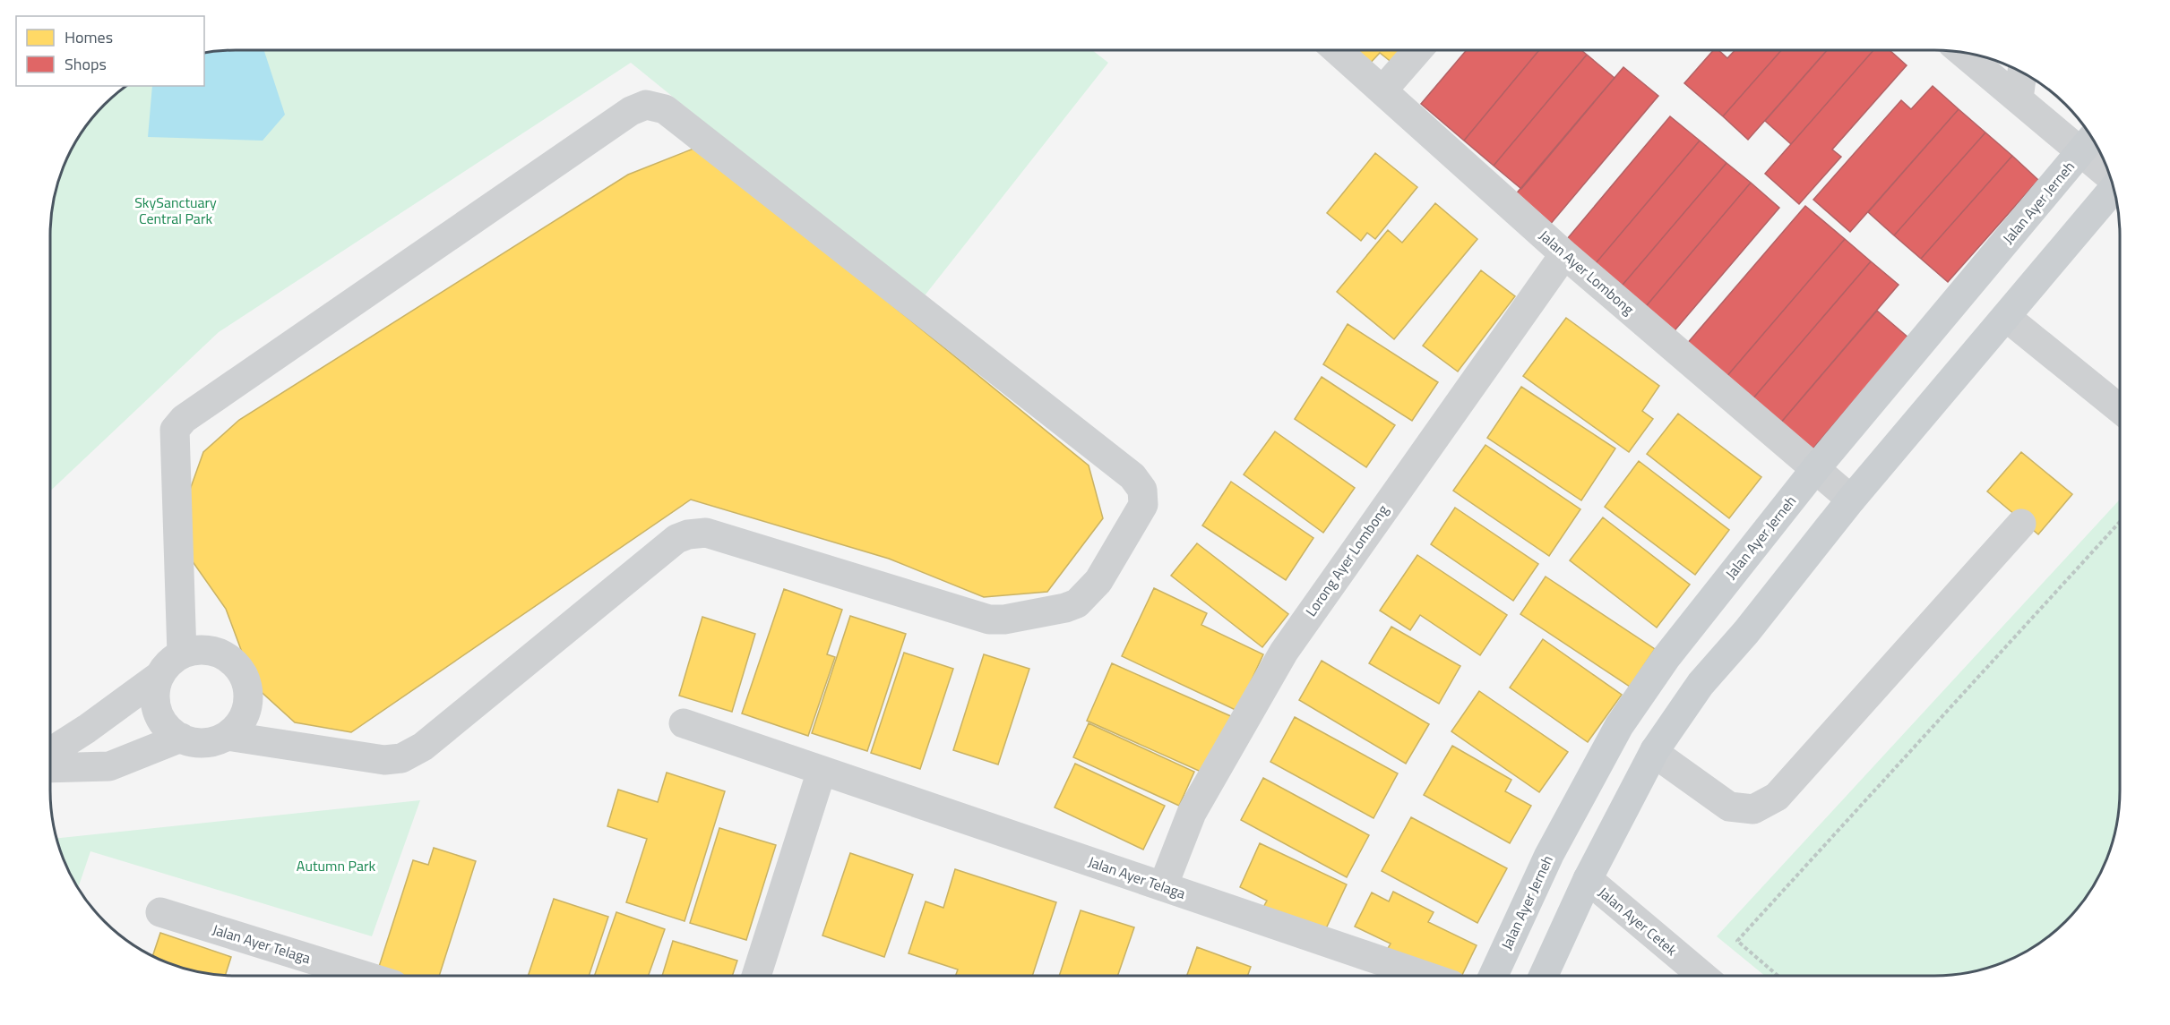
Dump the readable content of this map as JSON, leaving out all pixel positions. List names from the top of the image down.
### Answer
{
  "streets": {
    "main road": ["Jalan Ayer Jerneh"],
    "street": [
      "Jalan Ayer Lombong",
      "Lorong Ayer Lombong",
      "Jalan Ayer Telaga",
      "Jalan Ayer Cetek"
    ]
  },
  "crossings": [
    ["Jalan Ayer Jerneh", "Jalan Ayer Lombong"],
    ["Jalan Ayer Lombong", "Lorong Ayer Lombong"],
    ["Lorong Ayer Lombong", "Jalan Ayer Telaga"]
  ],
  "parks": ["SkySanctuary Central Park", "Autumn Park"],
  "legend": ["Homes", "Shops"]
}
